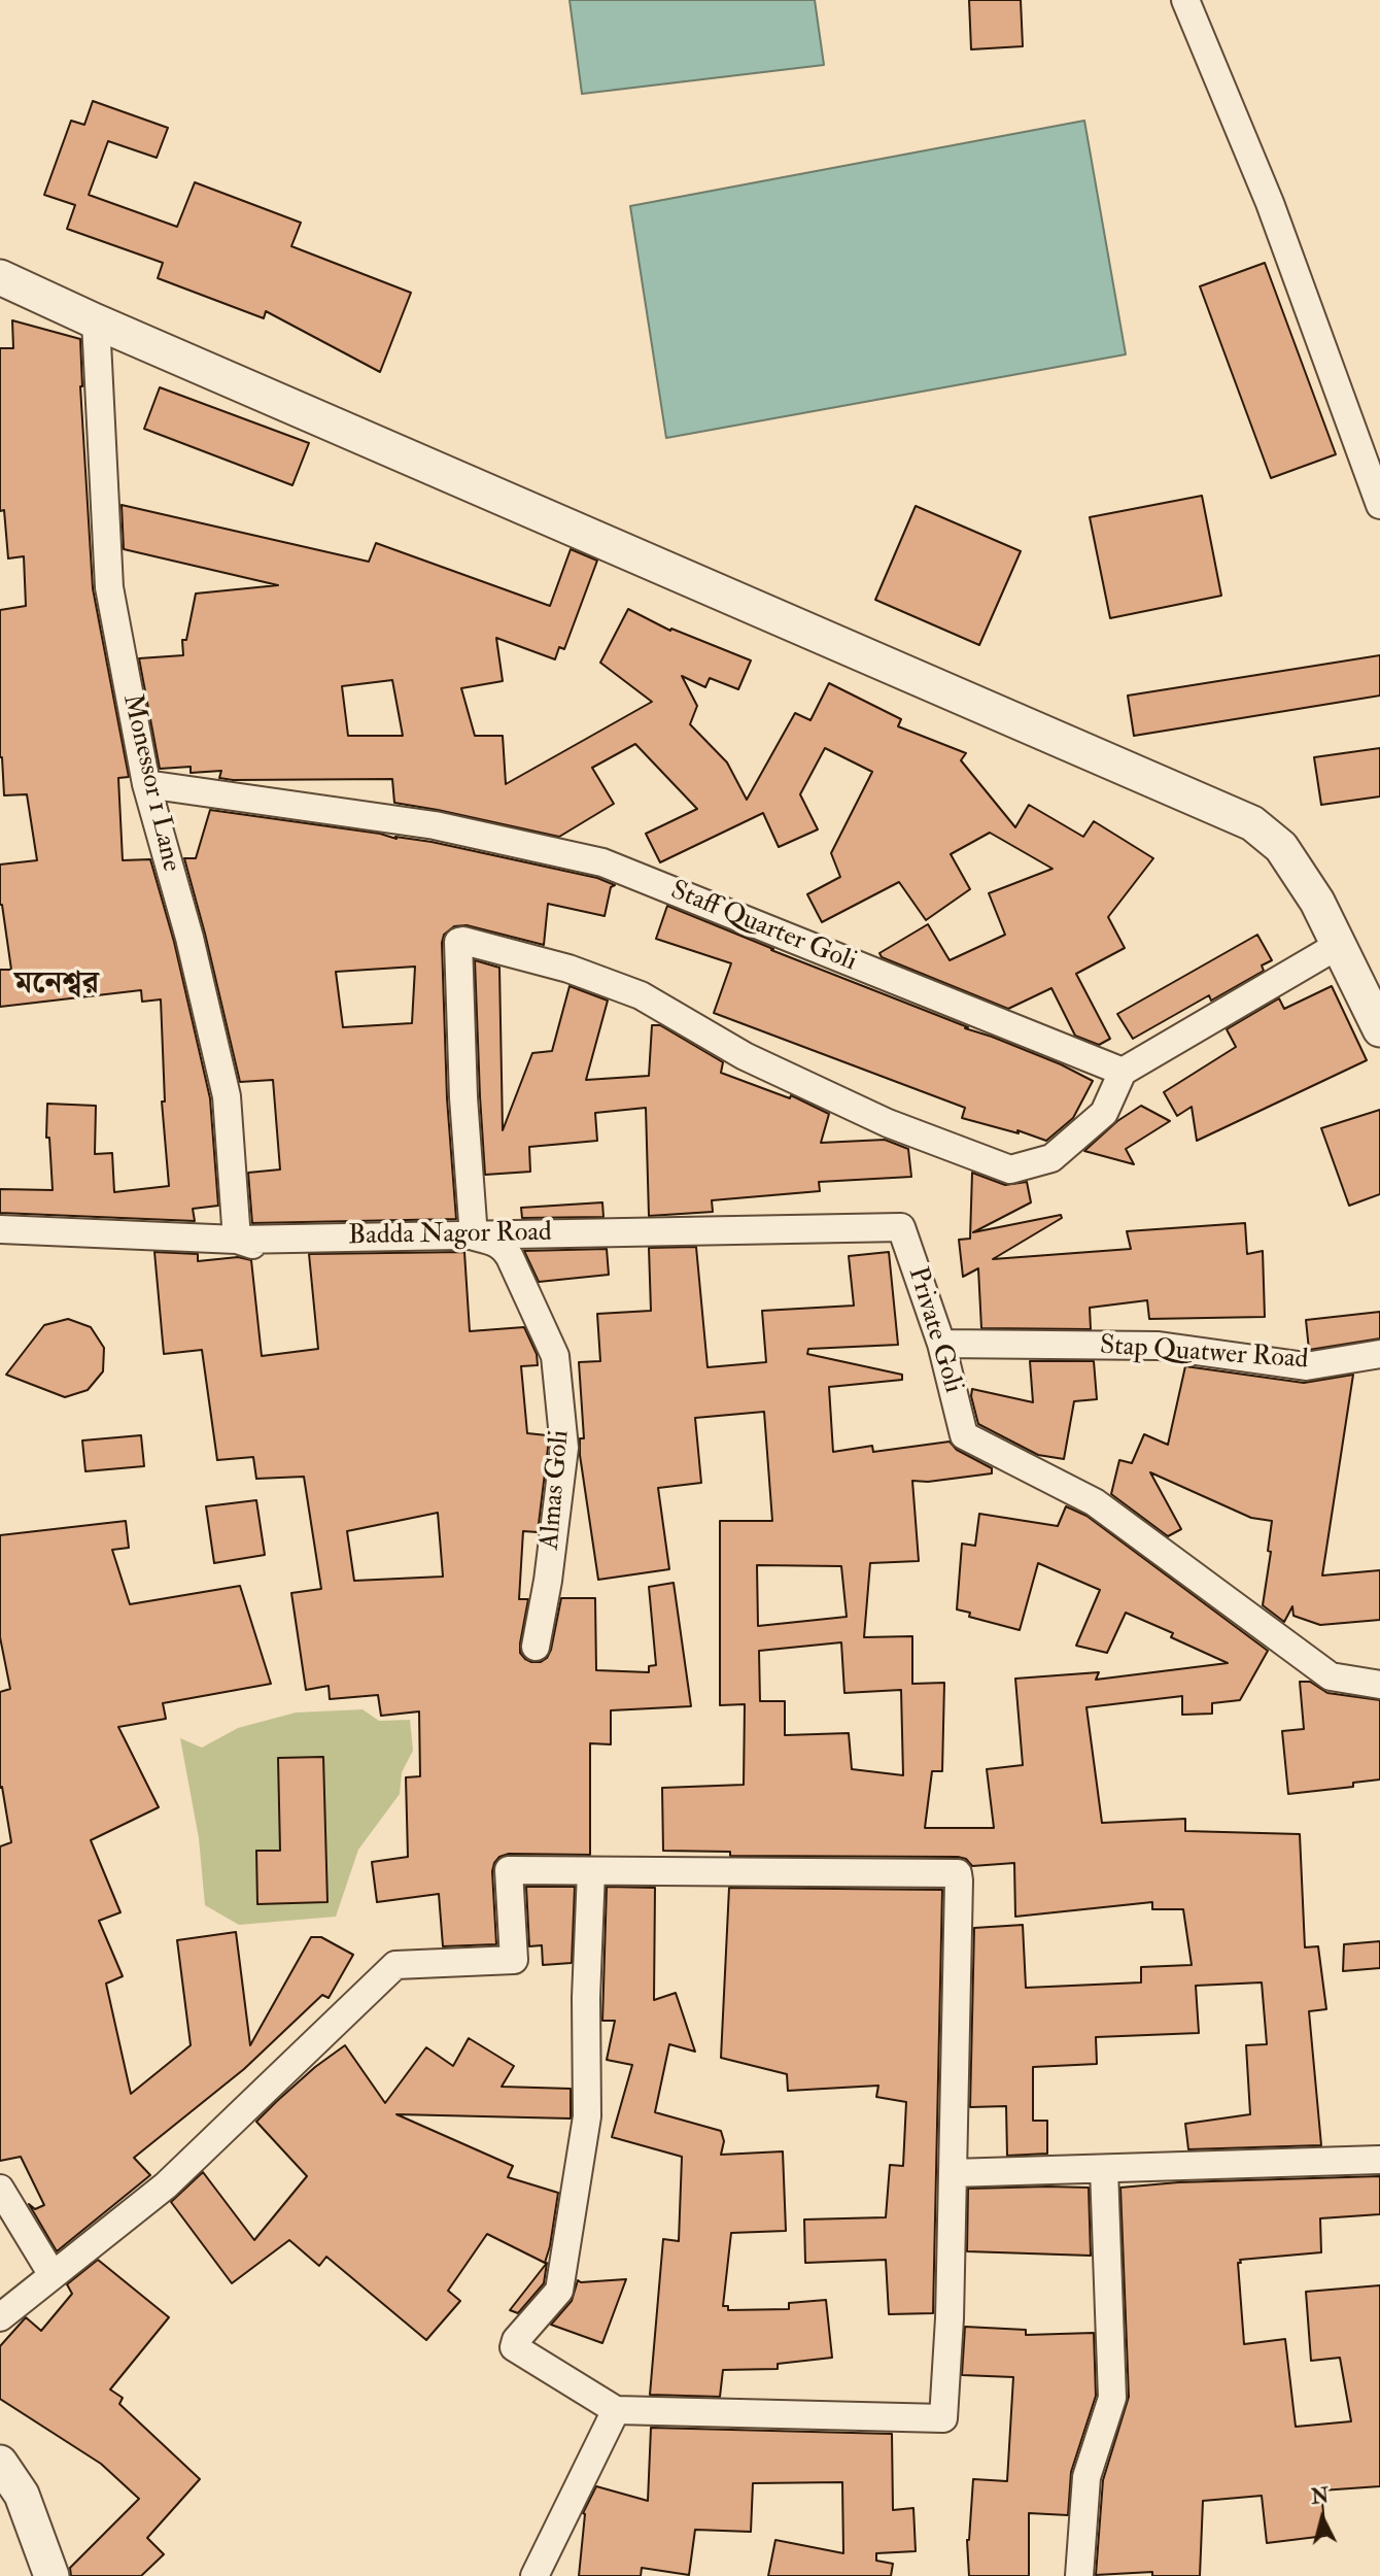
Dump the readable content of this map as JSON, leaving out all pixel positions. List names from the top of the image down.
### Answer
{
  "streets": {
    "street": [
      "Monessor 1 Lane",
      "Staff Quarter Goli",
      "Badda Nagor Road",
      "Private Goli",
      "Stap Quatwer Road",
      "Almas Goli"
    ]
  },
  "crossings": [
    ["Monessor 1 Lane", "Staff Quarter Goli"],
    ["Monessor 1 Lane", "Badda Nagor Road"],
    ["Badda Nagor Road", "Private Goli"],
    ["Badda Nagor Road", "Almas Goli"],
    ["Private Goli", "Stap Quatwer Road"]
  ],
  "districts": ["মনেশ্বর"],
  "north": "top"
}
